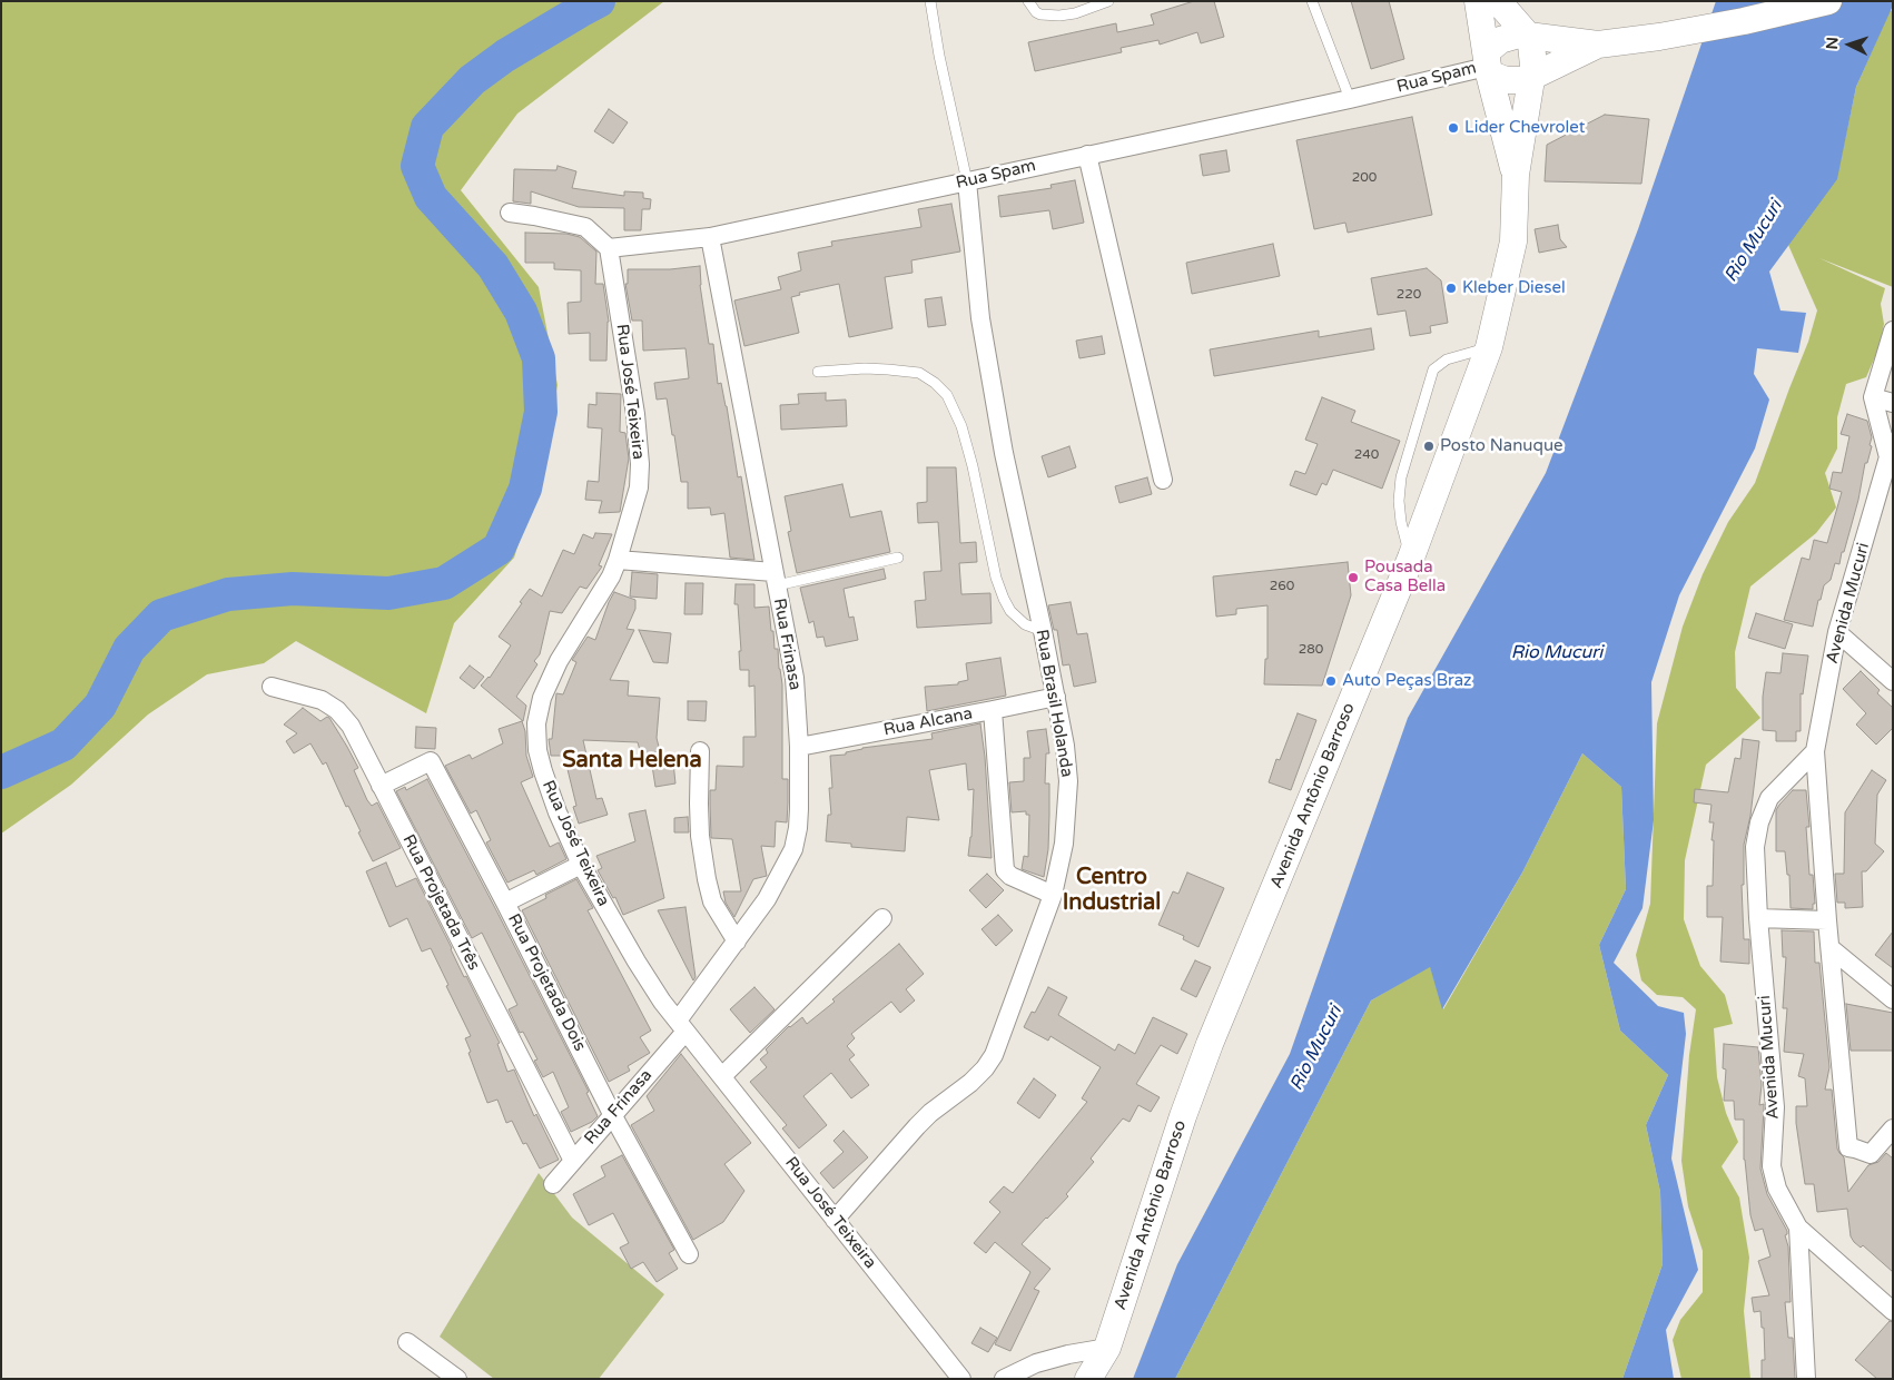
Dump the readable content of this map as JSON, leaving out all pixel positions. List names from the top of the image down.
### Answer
{
  "streets": {
    "main road": ["Avenida Antônio Barroso"],
    "street": [
      "Rua Spam",
      "Rua José Teixeira",
      "Avenida Mucuri",
      "Rua Frinasa",
      "Rua Brasil Holanda",
      "Rua Alcana",
      "Rua Projetada Três",
      "Rua Projetada Dois"
    ]
  },
  "crossings": [
    ["Rua Spam", "Rua José Teixeira"],
    ["Rua Spam", "Rua Frinasa"],
    ["Rua Spam", "Rua Brasil Holanda"],
    ["Rua Spam", "Avenida Antônio Barroso"],
    ["Rua José Teixeira", "Rua Frinasa"],
    ["Rua José Teixeira", "Rua Brasil Holanda"],
    ["Rua Frinasa", "Rua Alcana"],
    ["Rua Frinasa", "Rua Projetada Três"],
    ["Rua Frinasa", "Rua Projetada Dois"],
    ["Rua Brasil Holanda", "Rua Alcana"],
    ["Rua Projetada Três", "Rua Projetada Dois"]
  ],
  "districts": ["Santa Helena", "Centro Industrial"],
  "water": ["Rio Mucuri"],
  "places": [
    "Lider Chevrolet",
    "Kleber Diesel",
    "Posto Nanuque",
    "Pousada Casa Bella",
    "Auto Peças Braz"
  ],
  "house_numbers": [
    "200",
    "220",
    "240",
    "260",
    "280"
  ],
  "north": "left"
}
